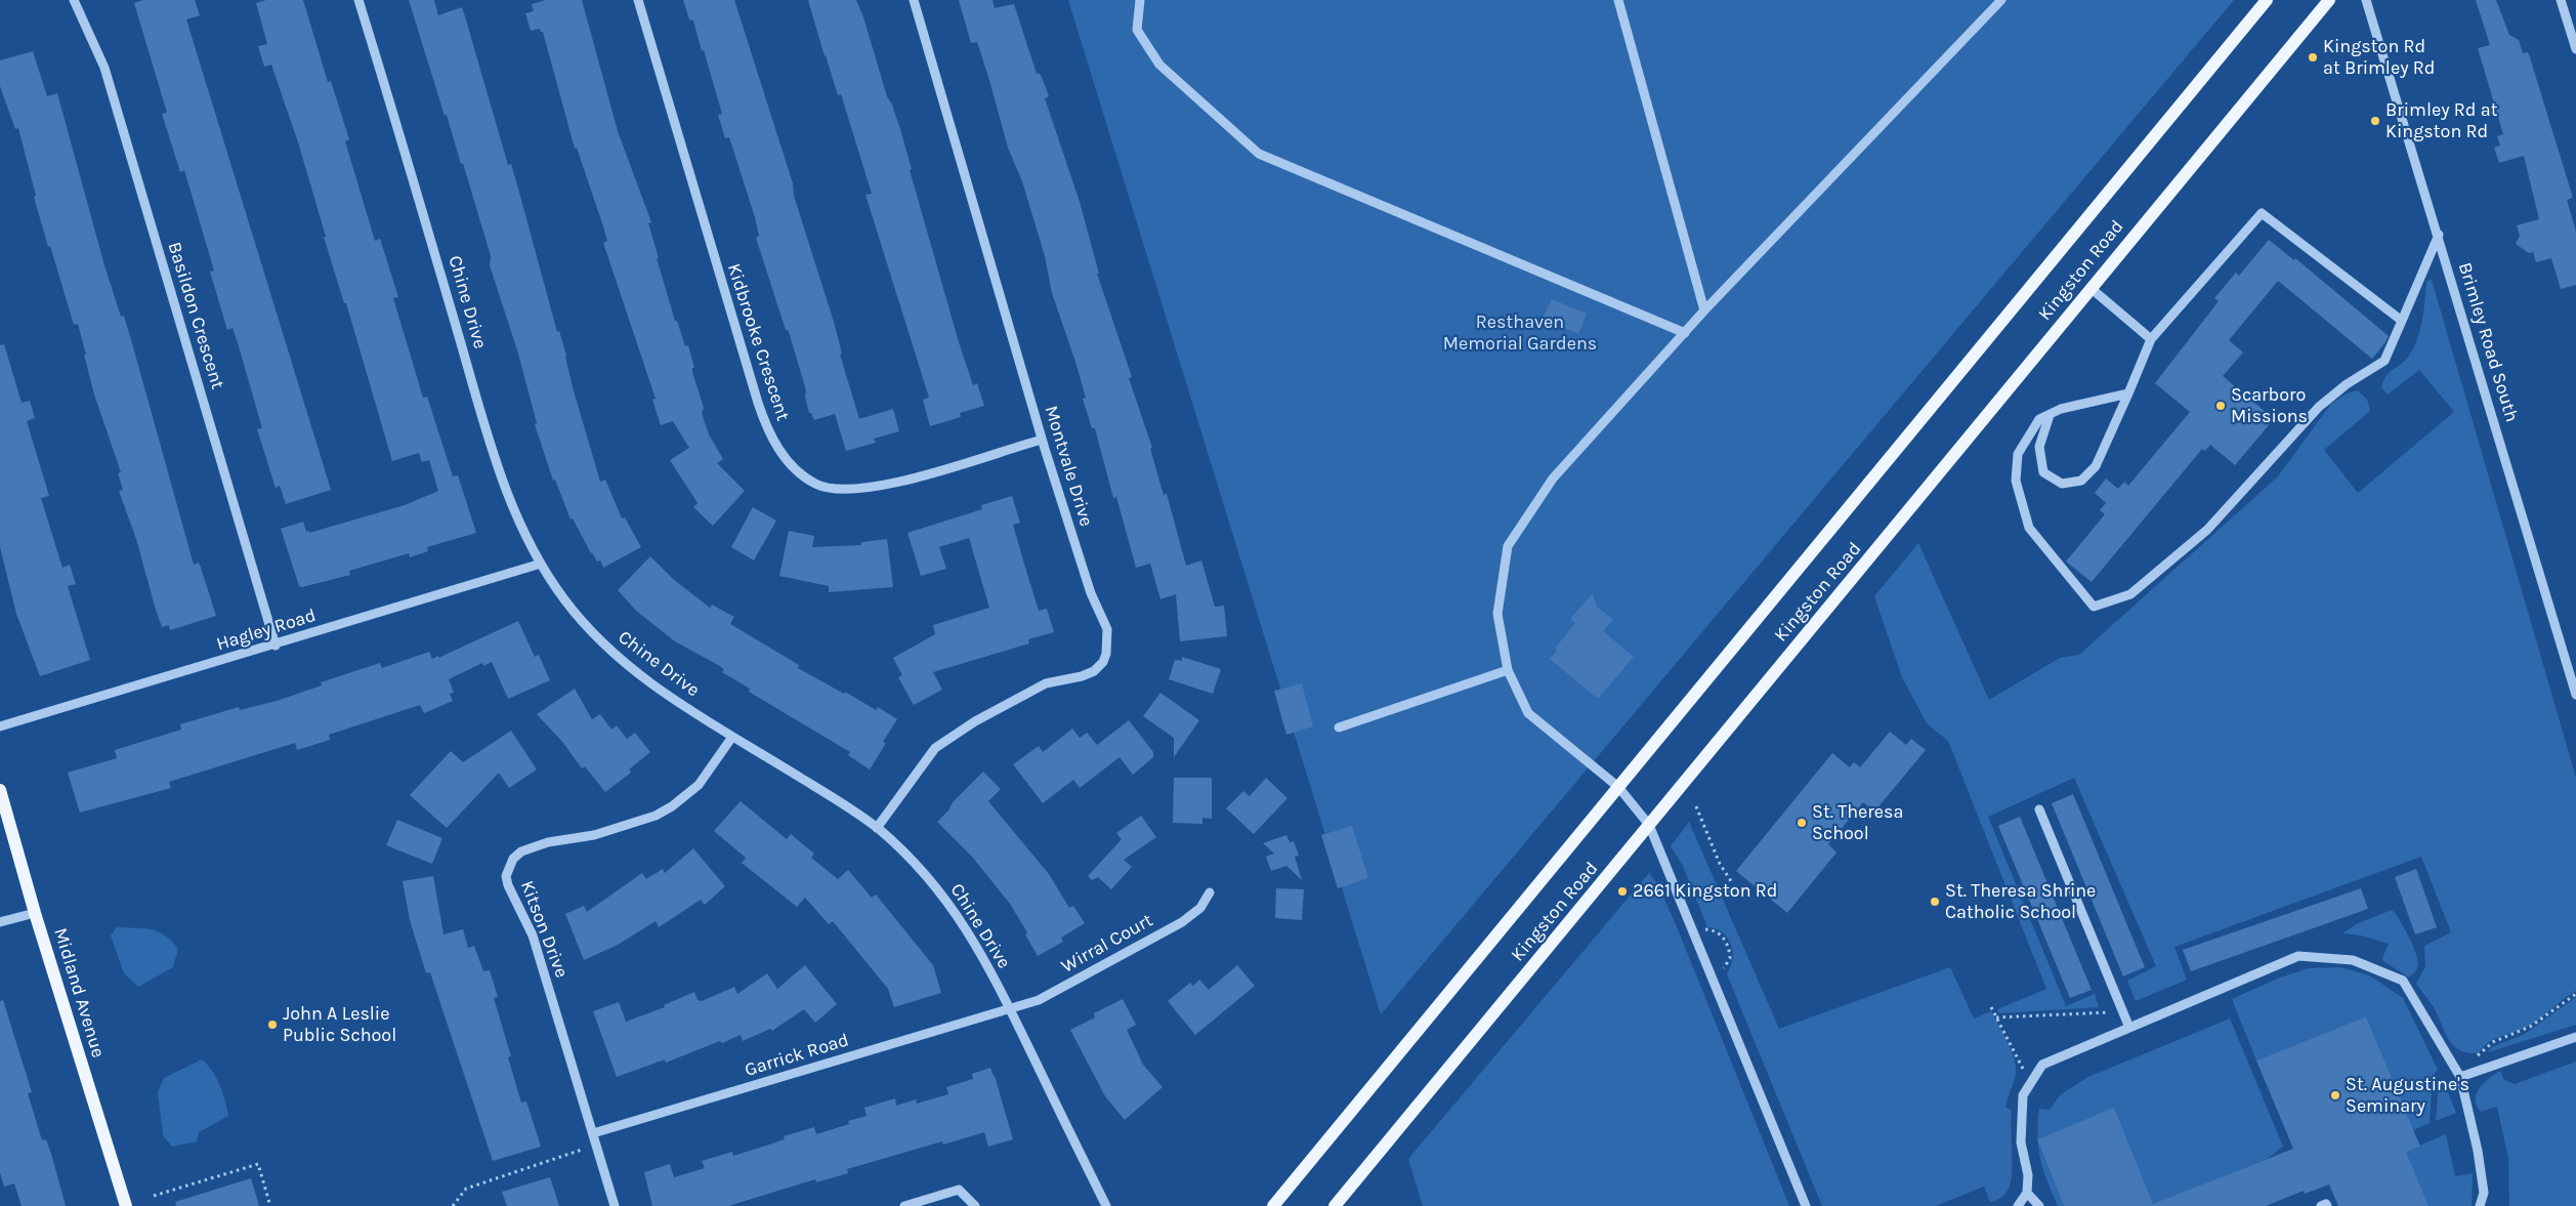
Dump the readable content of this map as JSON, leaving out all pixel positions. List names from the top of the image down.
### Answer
{
  "streets": {
    "main road": ["Kingston Road", "Midland Avenue"],
    "street": [
      "Chine Drive",
      "Basildon Crescent",
      "Kidbrooke Crescent",
      "Brimley Road South",
      "Montvale Drive",
      "Hagley Road",
      "Kitson Drive",
      "Wirral Court",
      "Garrick Road"
    ]
  },
  "crossings": [
    ["Chine Drive", "Montvale Drive"],
    ["Chine Drive", "Hagley Road"],
    ["Chine Drive", "Kitson Drive"],
    ["Chine Drive", "Wirral Court"],
    ["Chine Drive", "Garrick Road"],
    ["Basildon Crescent", "Hagley Road"],
    ["Kidbrooke Crescent", "Montvale Drive"],
    ["Kitson Drive", "Garrick Road"],
    ["Wirral Court", "Garrick Road"]
  ],
  "parks": ["Resthaven Memorial Gardens"],
  "places": [
    "Kingston Rd at Brimley Rd",
    "Brimley Rd at Kingston Rd",
    "Scarboro Missions",
    "St. Theresa School",
    "2661 Kingston Rd",
    "St. Theresa Shrine Catholic School",
    "John A Leslie Public School",
    "St. Augustine's Seminary"
  ]
}
